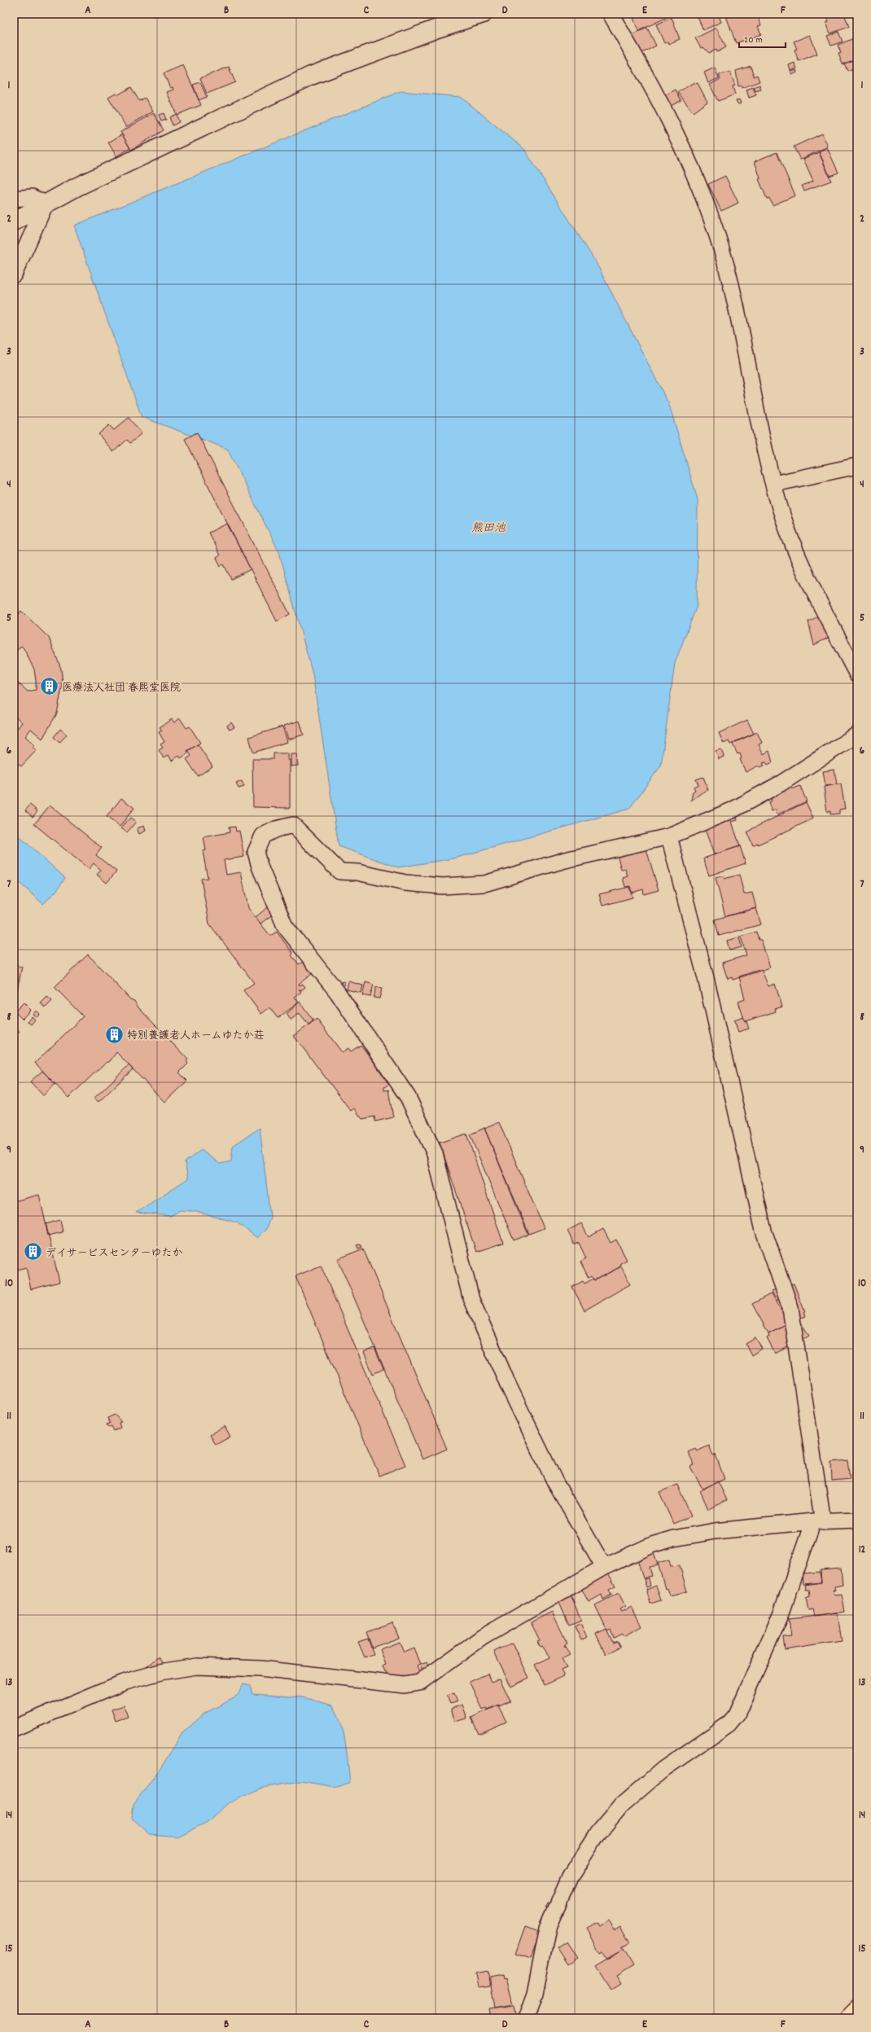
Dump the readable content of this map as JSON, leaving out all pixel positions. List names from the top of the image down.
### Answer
{
  "water": ["熊田池"],
  "places": {
    "building": ["医療法人社団 春熙堂医院", "特別養護老人ホームゆたか荘", "デイサービスセンターゆたか"]
  },
  "scale_bar": "20 m",
  "grid": {
    "columns": [
      "A",
      "B",
      "C",
      "D",
      "E",
      "F"
    ],
    "rows": [
      "1",
      "2",
      "3",
      "4",
      "5",
      "6",
      "7",
      "8",
      "9",
      "10",
      "11",
      "12",
      "13",
      "14",
      "15"
    ]
  }
}
